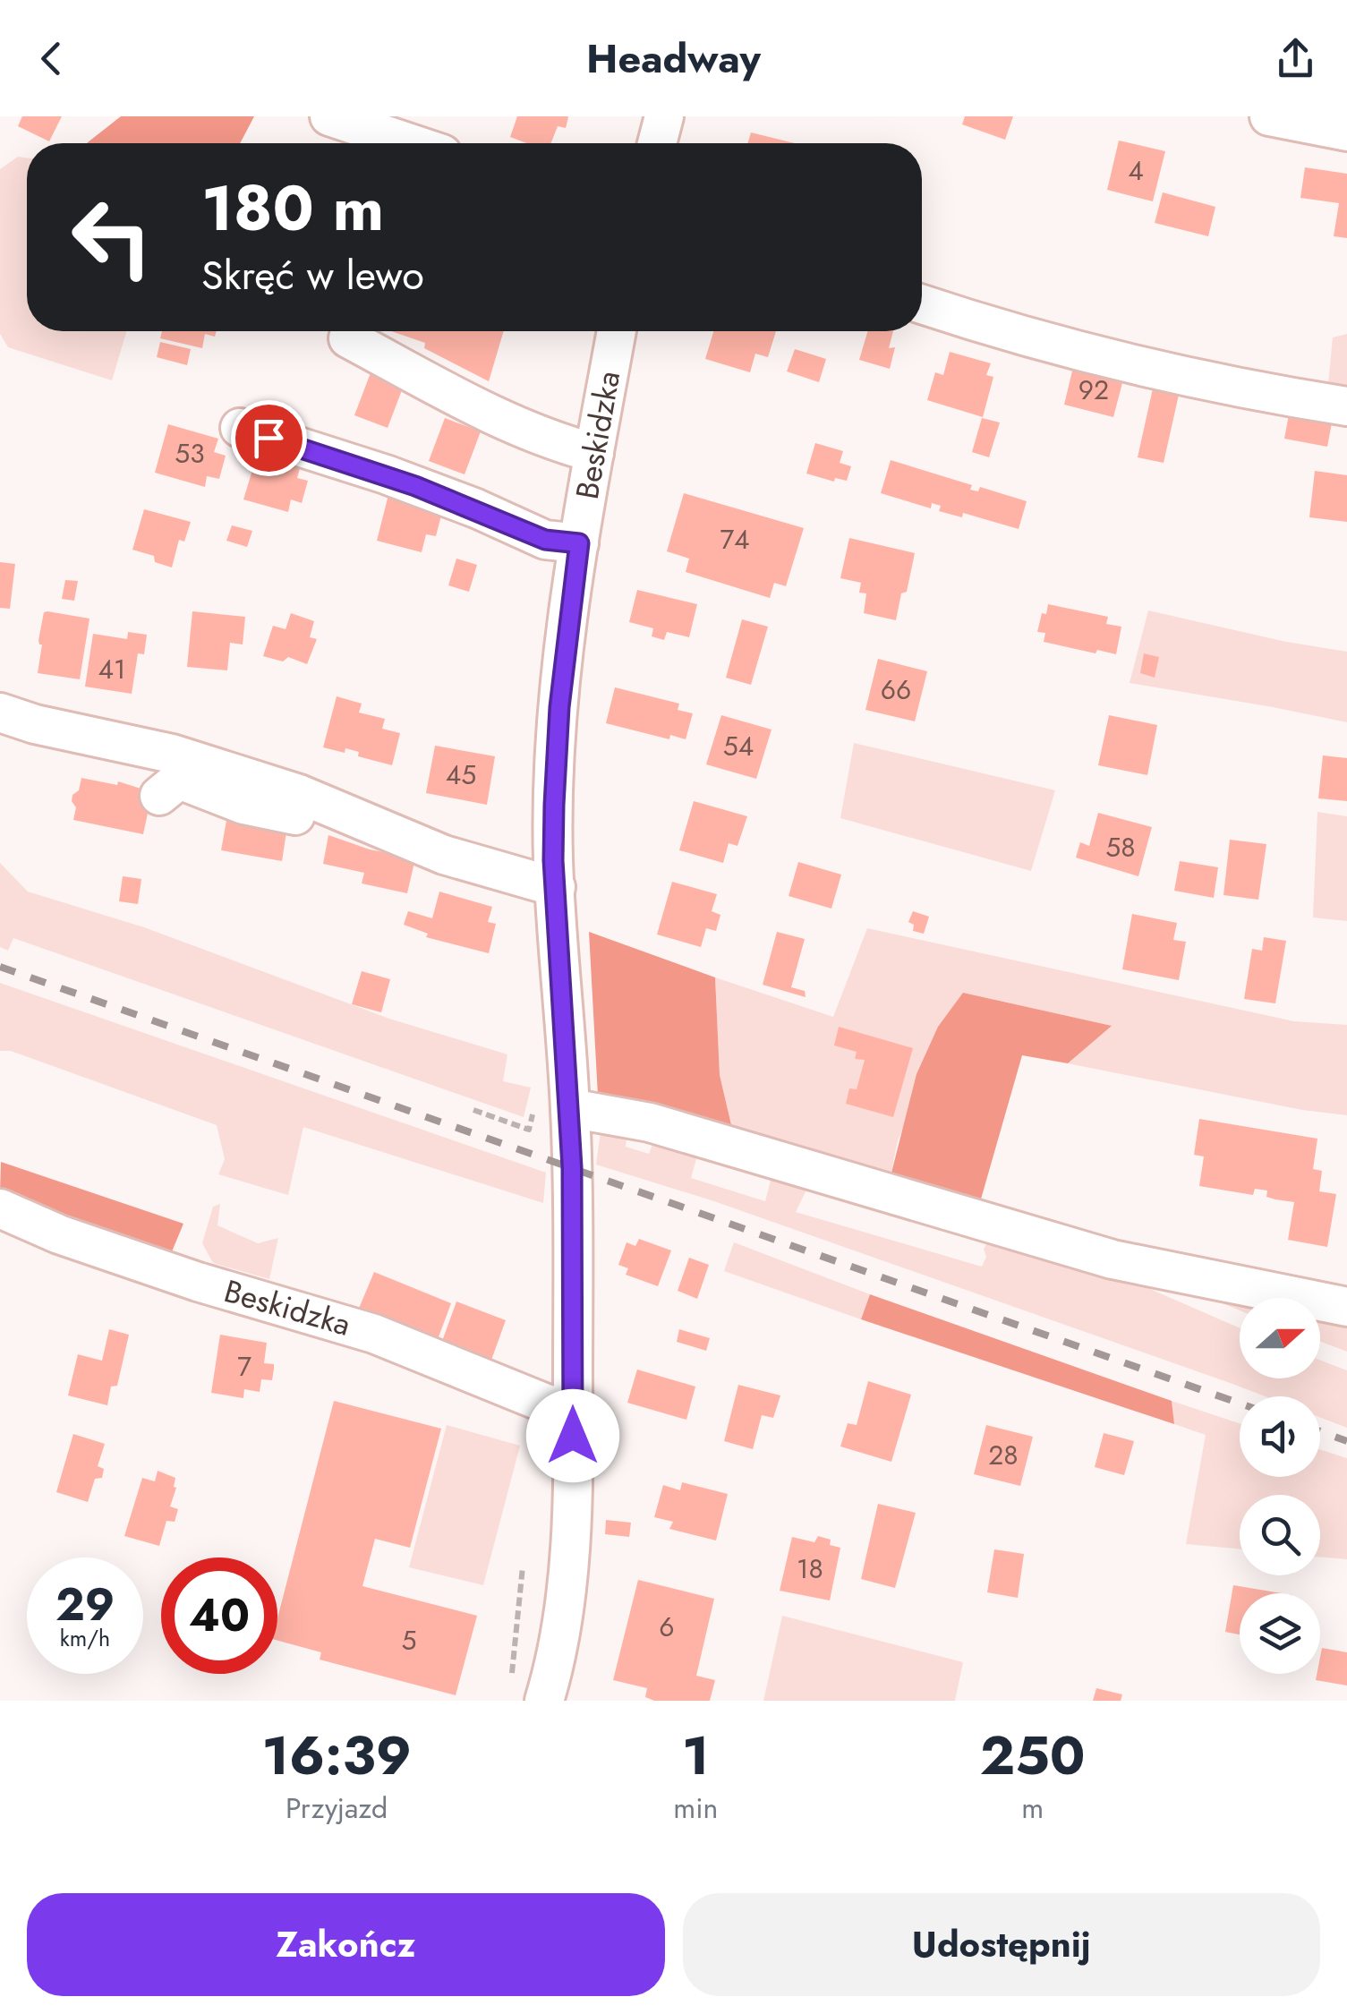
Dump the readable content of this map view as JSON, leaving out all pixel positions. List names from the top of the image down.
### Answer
{
  "streets": {
    "street": ["Beskidzka"]
  },
  "house_numbers": [
    "4",
    "92",
    "53",
    "74",
    "41",
    "66",
    "54",
    "45",
    "58",
    "7",
    "28",
    "18",
    "6",
    "5"
  ],
  "north": "right",
  "page": {
    "header": "Headway",
    "turn": ["180 m", "Skręć w lewo"],
    "speed": "29 km/h",
    "limit": "40",
    "eta": [
      "16:39",
      "Przyjazd",
      "1",
      "min",
      "250",
      "m"
    ],
    "buttons": ["Zakończ", "Udostępnij"]
  }
}
